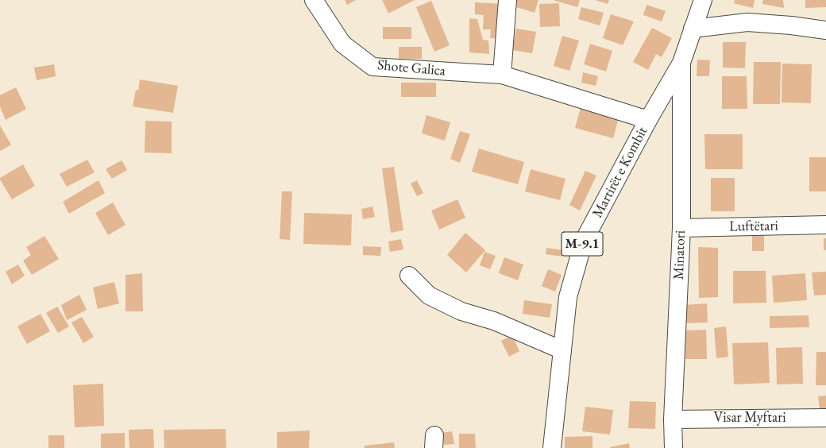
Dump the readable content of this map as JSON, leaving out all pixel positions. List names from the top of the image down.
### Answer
{
  "streets": {
    "street": [
      "Shote Galica",
      "Martirët e Kombit",
      "Luftëtari",
      "M-9.1",
      "Minatori",
      "Visar Myftari"
    ]
  },
  "crossings": [
    ["Shote Galica", "Martirët e Kombit"],
    ["Martirët e Kombit", "Minatori"],
    ["Luftëtari", "Minatori"],
    ["Minatori", "Visar Myftari"]
  ]
}
